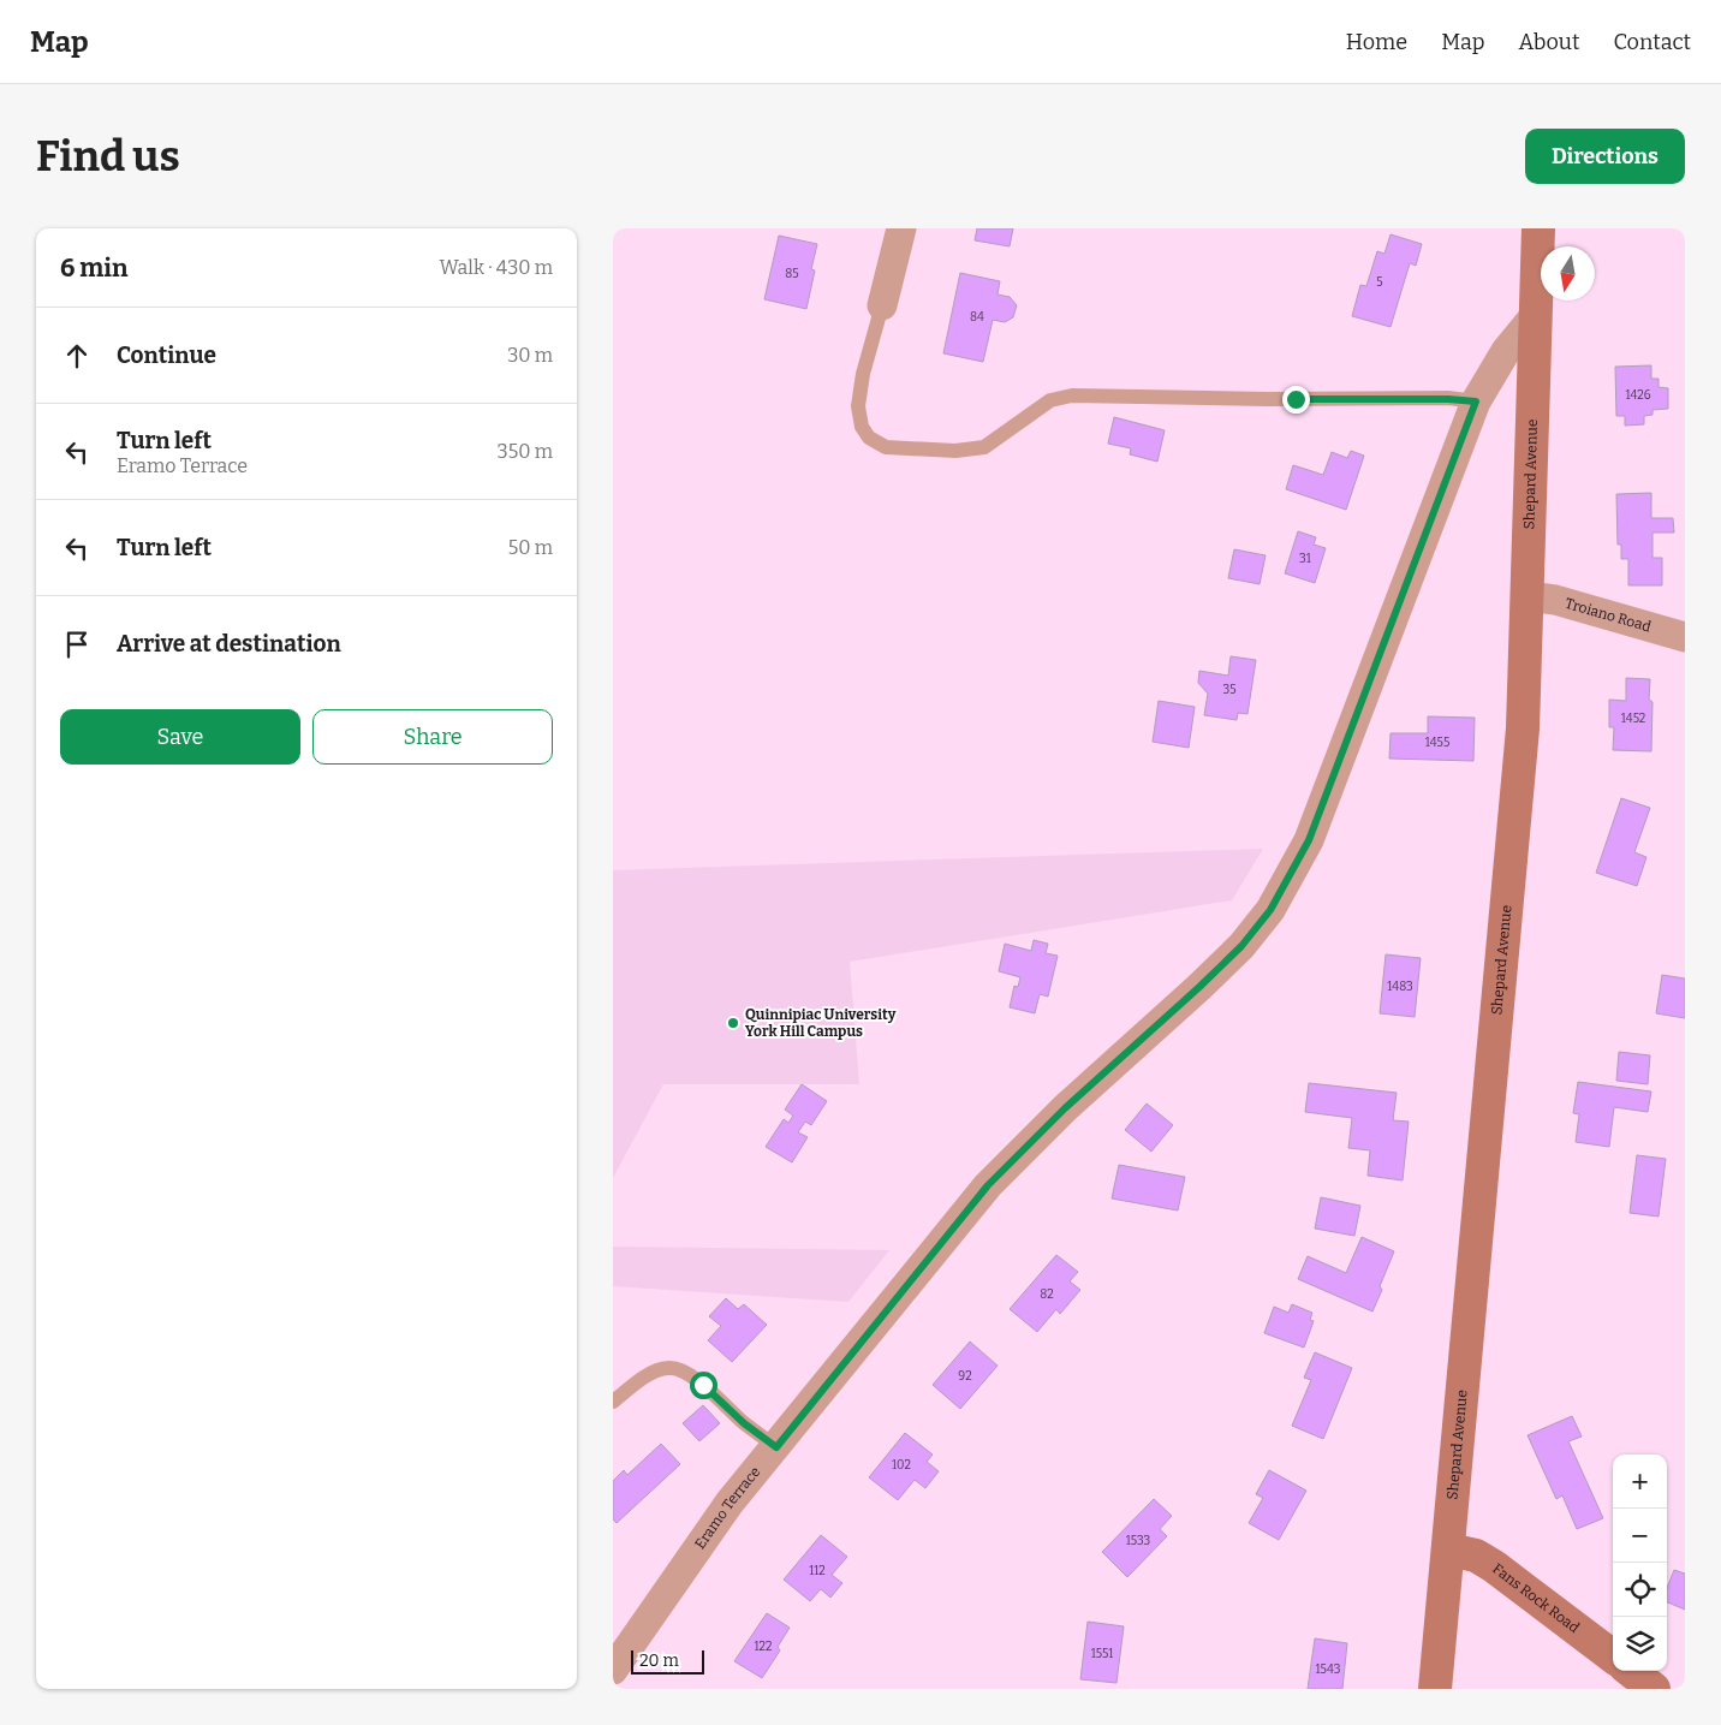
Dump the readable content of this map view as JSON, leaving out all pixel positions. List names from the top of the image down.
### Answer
{
  "streets": {
    "main road": ["Shepard Avenue", "Fans Rock Road"],
    "street": ["Troiano Road", "Eramo Terrace"]
  },
  "crossings": [
    ["Shepard Avenue", "Troiano Road"],
    ["Shepard Avenue", "Eramo Terrace"],
    ["Shepard Avenue", "Fans Rock Road"]
  ],
  "places": ["Quinnipiac University York Hill Campus"],
  "house_numbers": [
    "85",
    "5",
    "84",
    "1426",
    "31",
    "35",
    "1452",
    "1455",
    "1483",
    "82",
    "92",
    "102",
    "1533",
    "112",
    "122",
    "1551",
    "1543"
  ],
  "scale_bar": "20 m",
  "north": "bottom",
  "page": {
    "header": "Map",
    "nav": [
      "Home",
      "Map",
      "About",
      "Contact"
    ],
    "buttons": [
      "Directions",
      ["Save", "Share"]
    ],
    "title": "Find us",
    "heading": ["6 min", "Walk · 430 m"],
    "list": [
      ["Continue", "30 m"],
      ["Turn left", "Eramo Terrace", "350 m"],
      ["Turn left", "50 m"],
      "Arrive at destination"
    ],
    "map_buttons": ["+", "−"],
    "scale": "20 m"
  }
}
